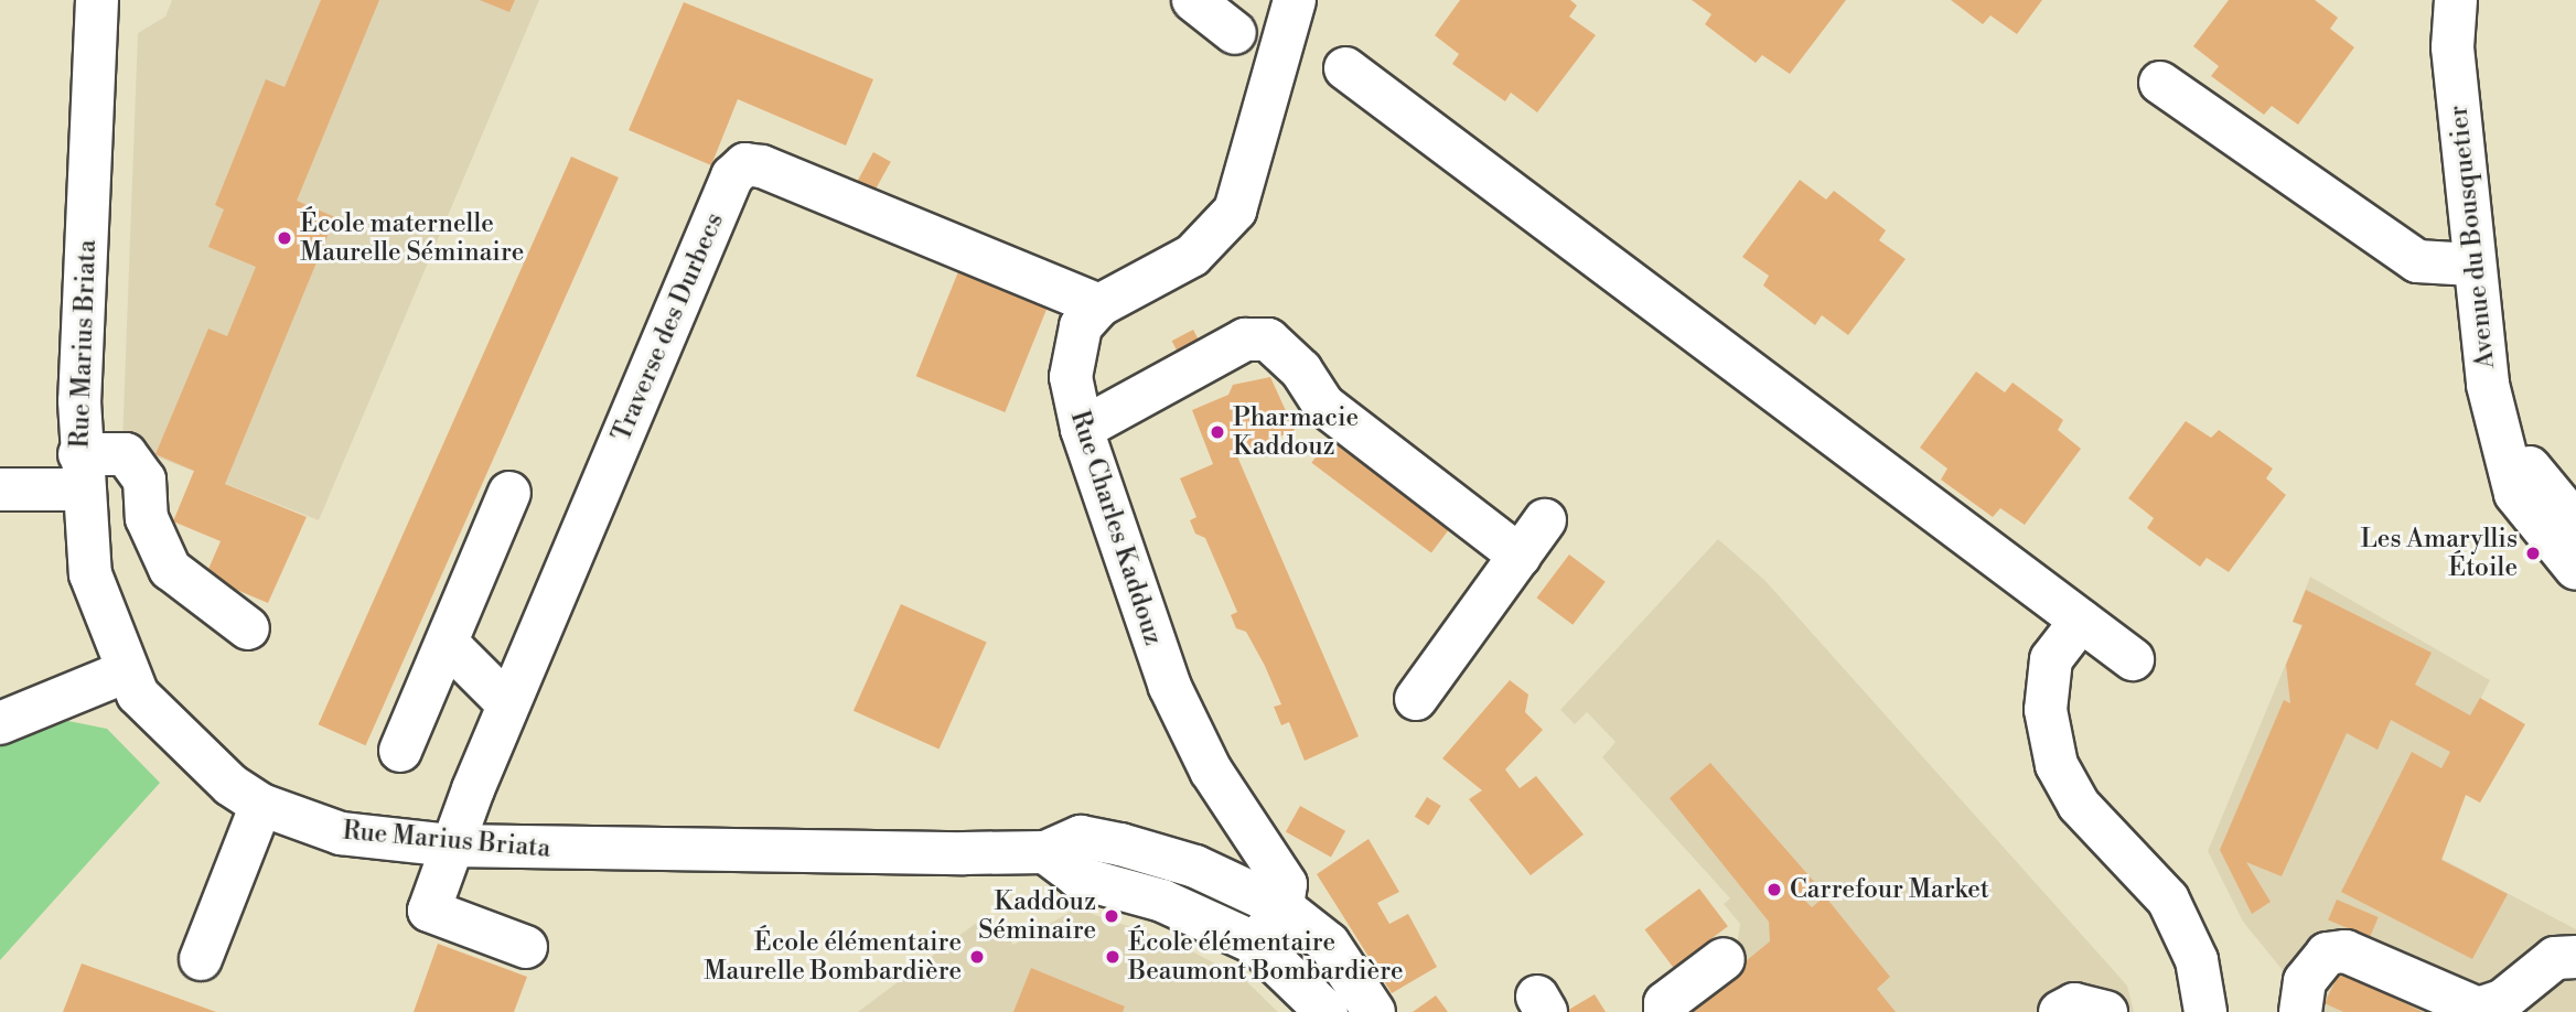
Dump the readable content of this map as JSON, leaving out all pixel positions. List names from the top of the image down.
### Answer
{
  "streets": {
    "street": [
      "Avenue du Bousquetier",
      "Traverse des Durbecs",
      "Rue Marius Briata",
      "Rue Charles Kaddouz"
    ]
  },
  "crossings": [
    ["Traverse des Durbecs", "Rue Marius Briata"],
    ["Traverse des Durbecs", "Rue Charles Kaddouz"],
    ["Rue Marius Briata", "Rue Charles Kaddouz"]
  ],
  "places": [
    "École maternelle Maurelle Séminaire",
    "Pharmacie Kaddouz",
    "Les Amaryllis Étoile",
    "Carrefour Market",
    "Kaddouz Séminaire",
    "École élémentaire Maurelle Bombardière",
    "École élémentaire Beaumont Bombardière"
  ]
}
